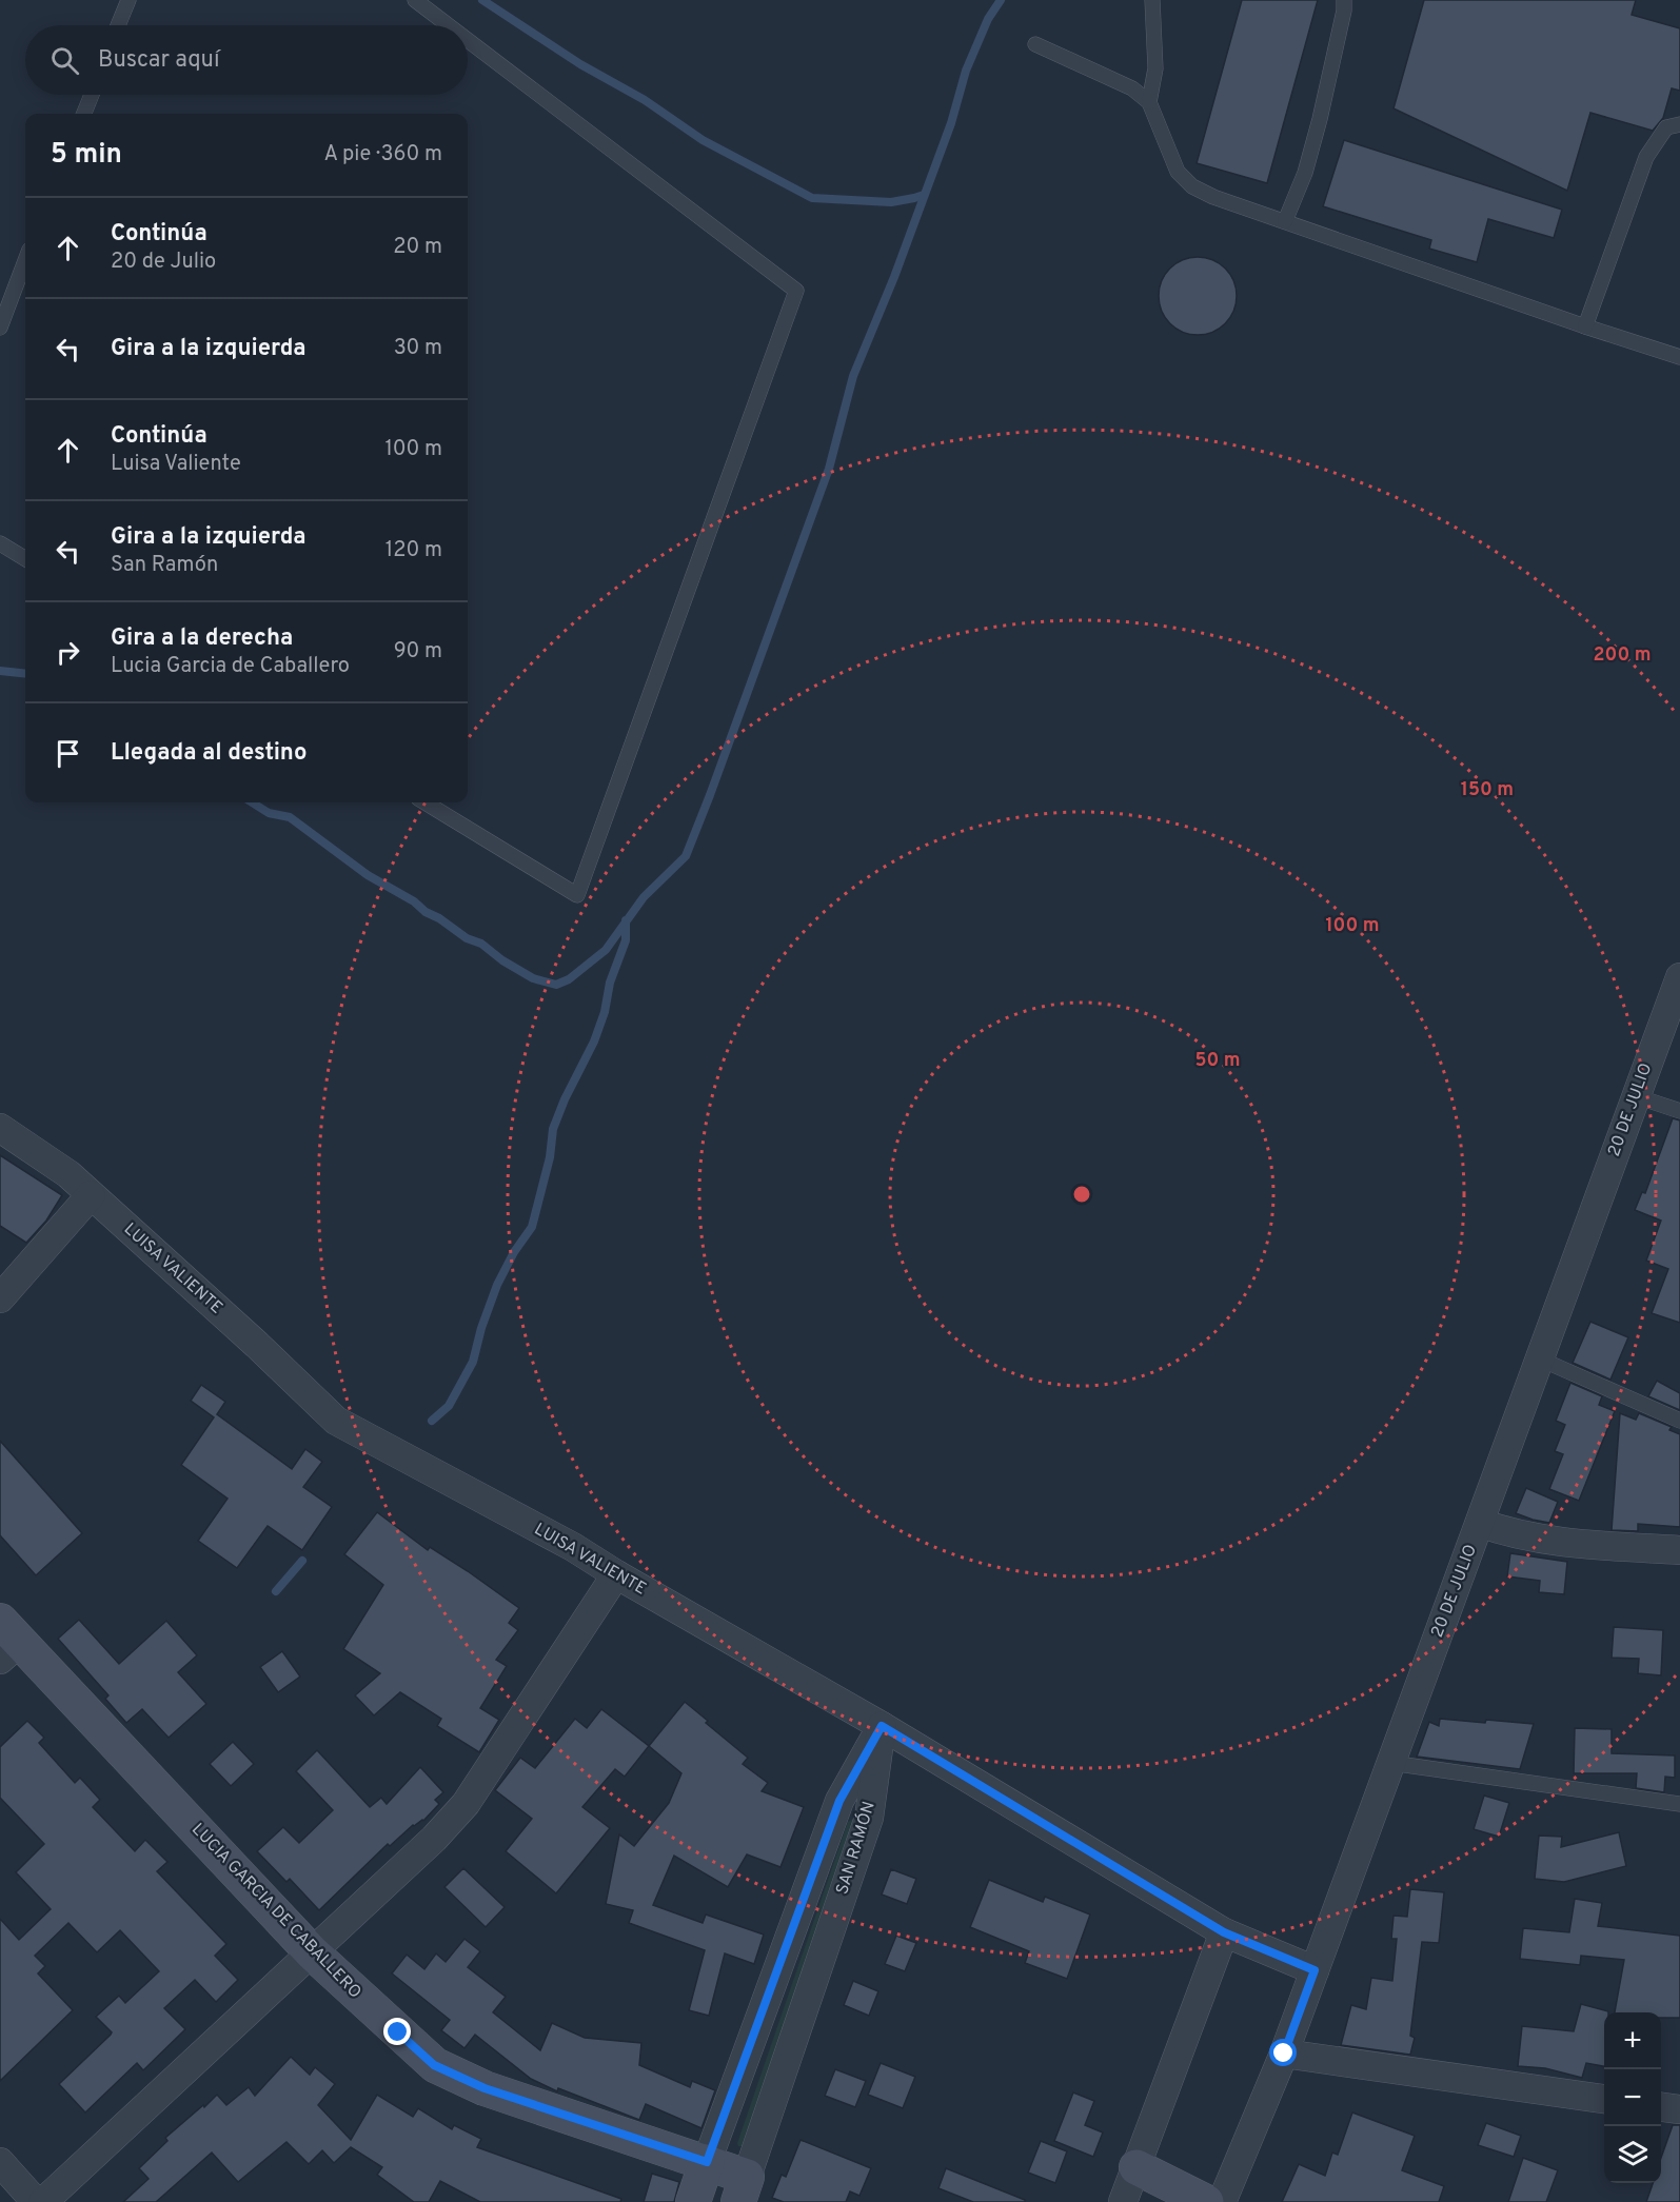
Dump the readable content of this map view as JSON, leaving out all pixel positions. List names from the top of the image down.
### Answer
{
  "streets": {
    "street": [
      "20 DE JULIO",
      "LUISA VALIENTE",
      "SAN RAMÓN",
      "LUCIA GARCIA DE CABALLERO"
    ]
  },
  "crossings": [
    ["20 DE JULIO", "LUISA VALIENTE"],
    ["LUISA VALIENTE", "SAN RAMÓN"],
    ["SAN RAMÓN", "LUCIA GARCIA DE CABALLERO"]
  ],
  "page": {
    "search": "Buscar aquí",
    "heading": ["5 min", "A pie · 360 m"],
    "list": [
      ["Continúa", "20 de Julio", "20 m"],
      ["Gira a la izquierda", "30 m"],
      ["Continúa", "Luisa Valiente", "100 m"],
      ["Gira a la izquierda", "San Ramón", "120 m"],
      ["Gira a la derecha", "Lucia Garcia de Caballero", "90 m"],
      "Llegada al destino"
    ],
    "map_buttons": ["+", "−"]
  },
  "rings": [
    "200 m",
    "150 m",
    "100 m",
    "50 m"
  ]
}
